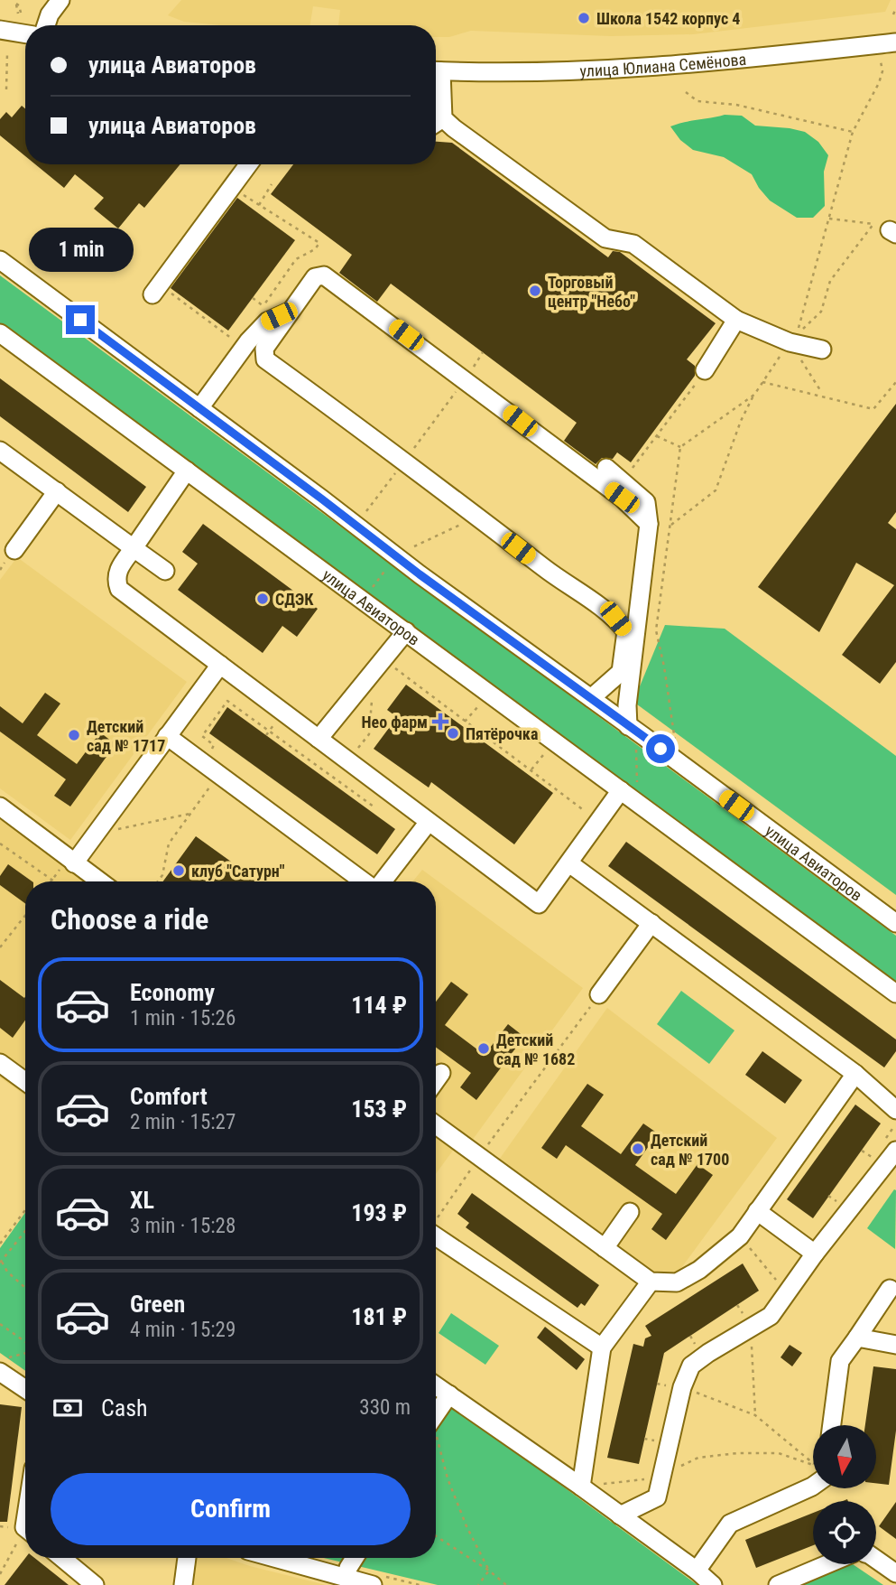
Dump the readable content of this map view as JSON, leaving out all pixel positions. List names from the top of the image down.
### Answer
{
  "streets": {
    "street": ["улица Юлиана Семёнова", "улица Авиаторов"]
  },
  "places": {
    "other": [
      "Школа 1542 корпус 4",
      "Торговый центр \"Небо\"",
      "СДЭК",
      "Пятёрочка",
      "Детский сад № 1717",
      "клуб \"Сатурн\"",
      "Детский сад № 1682",
      "Детский сад № 1700"
    ],
    "health": ["Нео фарм"]
  },
  "north": "bottom",
  "page": {
    "banner": ["улица Авиаторов", "улица Авиаторов"],
    "bubble": "1 min",
    "heading": "Choose a ride",
    "list": [
      {
        "name": "Economy",
        "note": "1 min · 15:26",
        "value": "114 ₽"
      },
      {
        "name": "Comfort",
        "note": "2 min · 15:27",
        "value": "153 ₽"
      },
      {
        "name": "XL",
        "note": "3 min · 15:28",
        "value": "193 ₽"
      },
      {
        "name": "Green",
        "note": "4 min · 15:29",
        "value": "181 ₽"
      }
    ],
    "pay": ["Cash", "330 m"],
    "buttons": "Confirm"
  }
}
